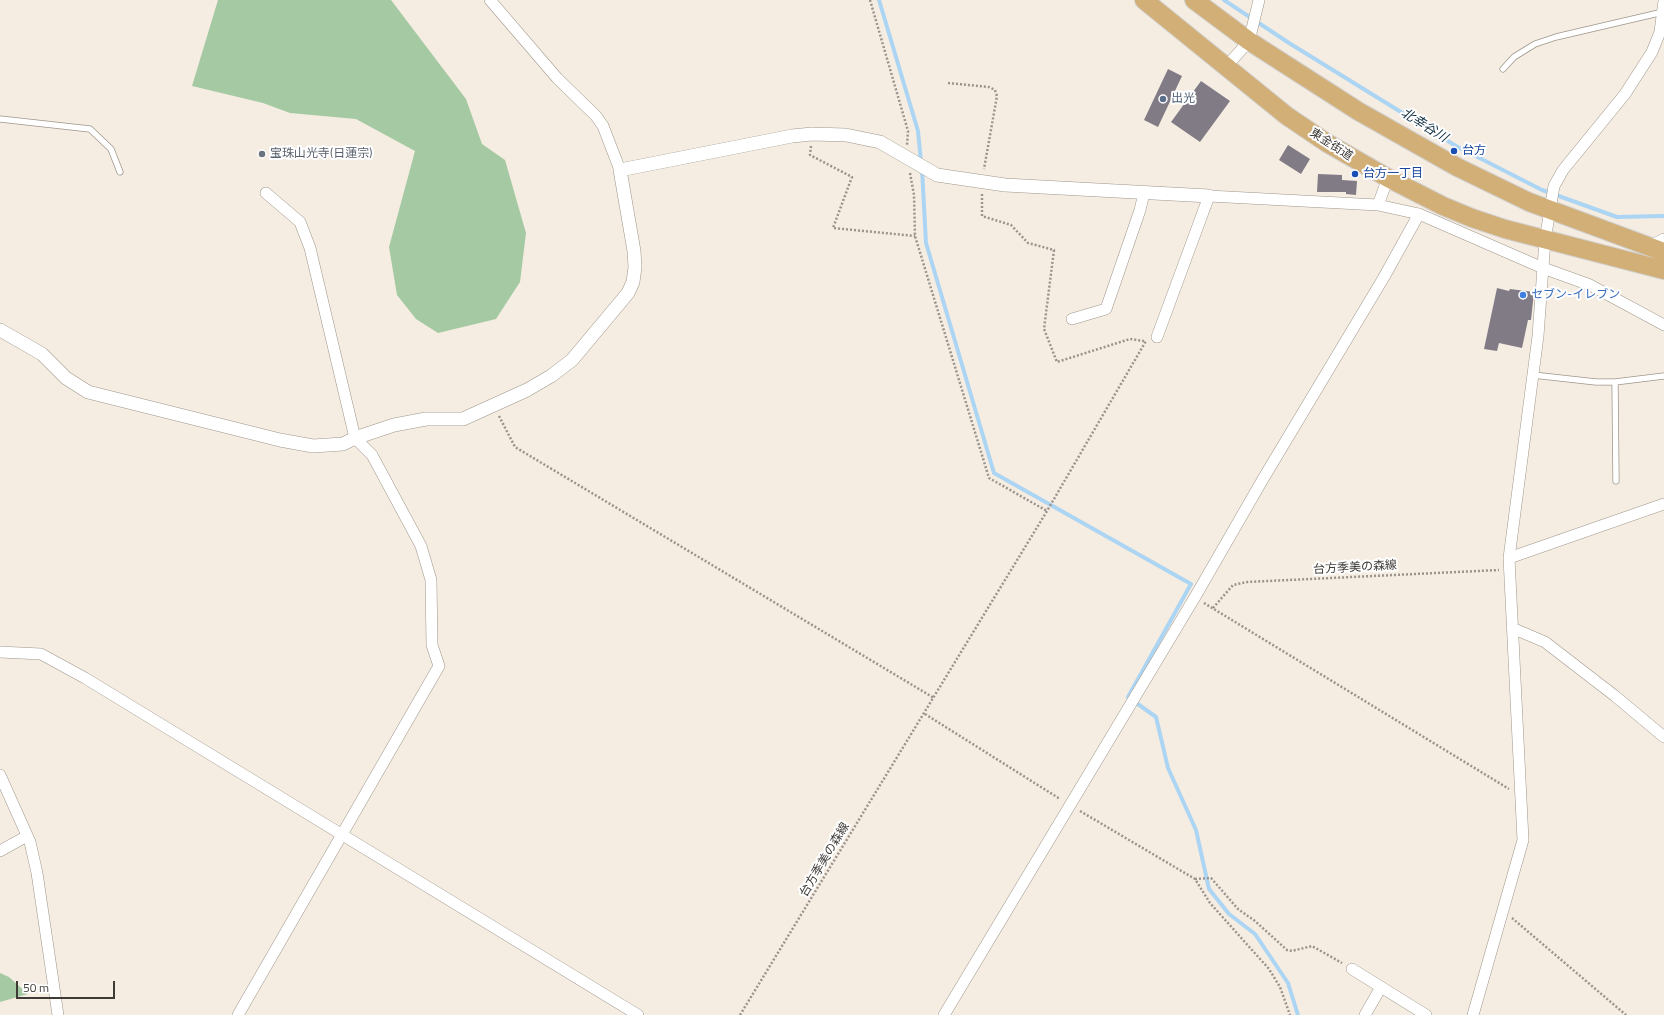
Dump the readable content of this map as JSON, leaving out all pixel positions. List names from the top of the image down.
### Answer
{
  "streets": {
    "highway": ["東金街道"],
    "path": ["台方季美の森線"]
  },
  "water": ["北幸谷川"],
  "places": [
    "出光",
    "台方",
    "宝珠山光寺(日蓮宗)",
    "台方一丁目",
    "セブン-イレブン"
  ],
  "scale_bar": "50 m"
}
